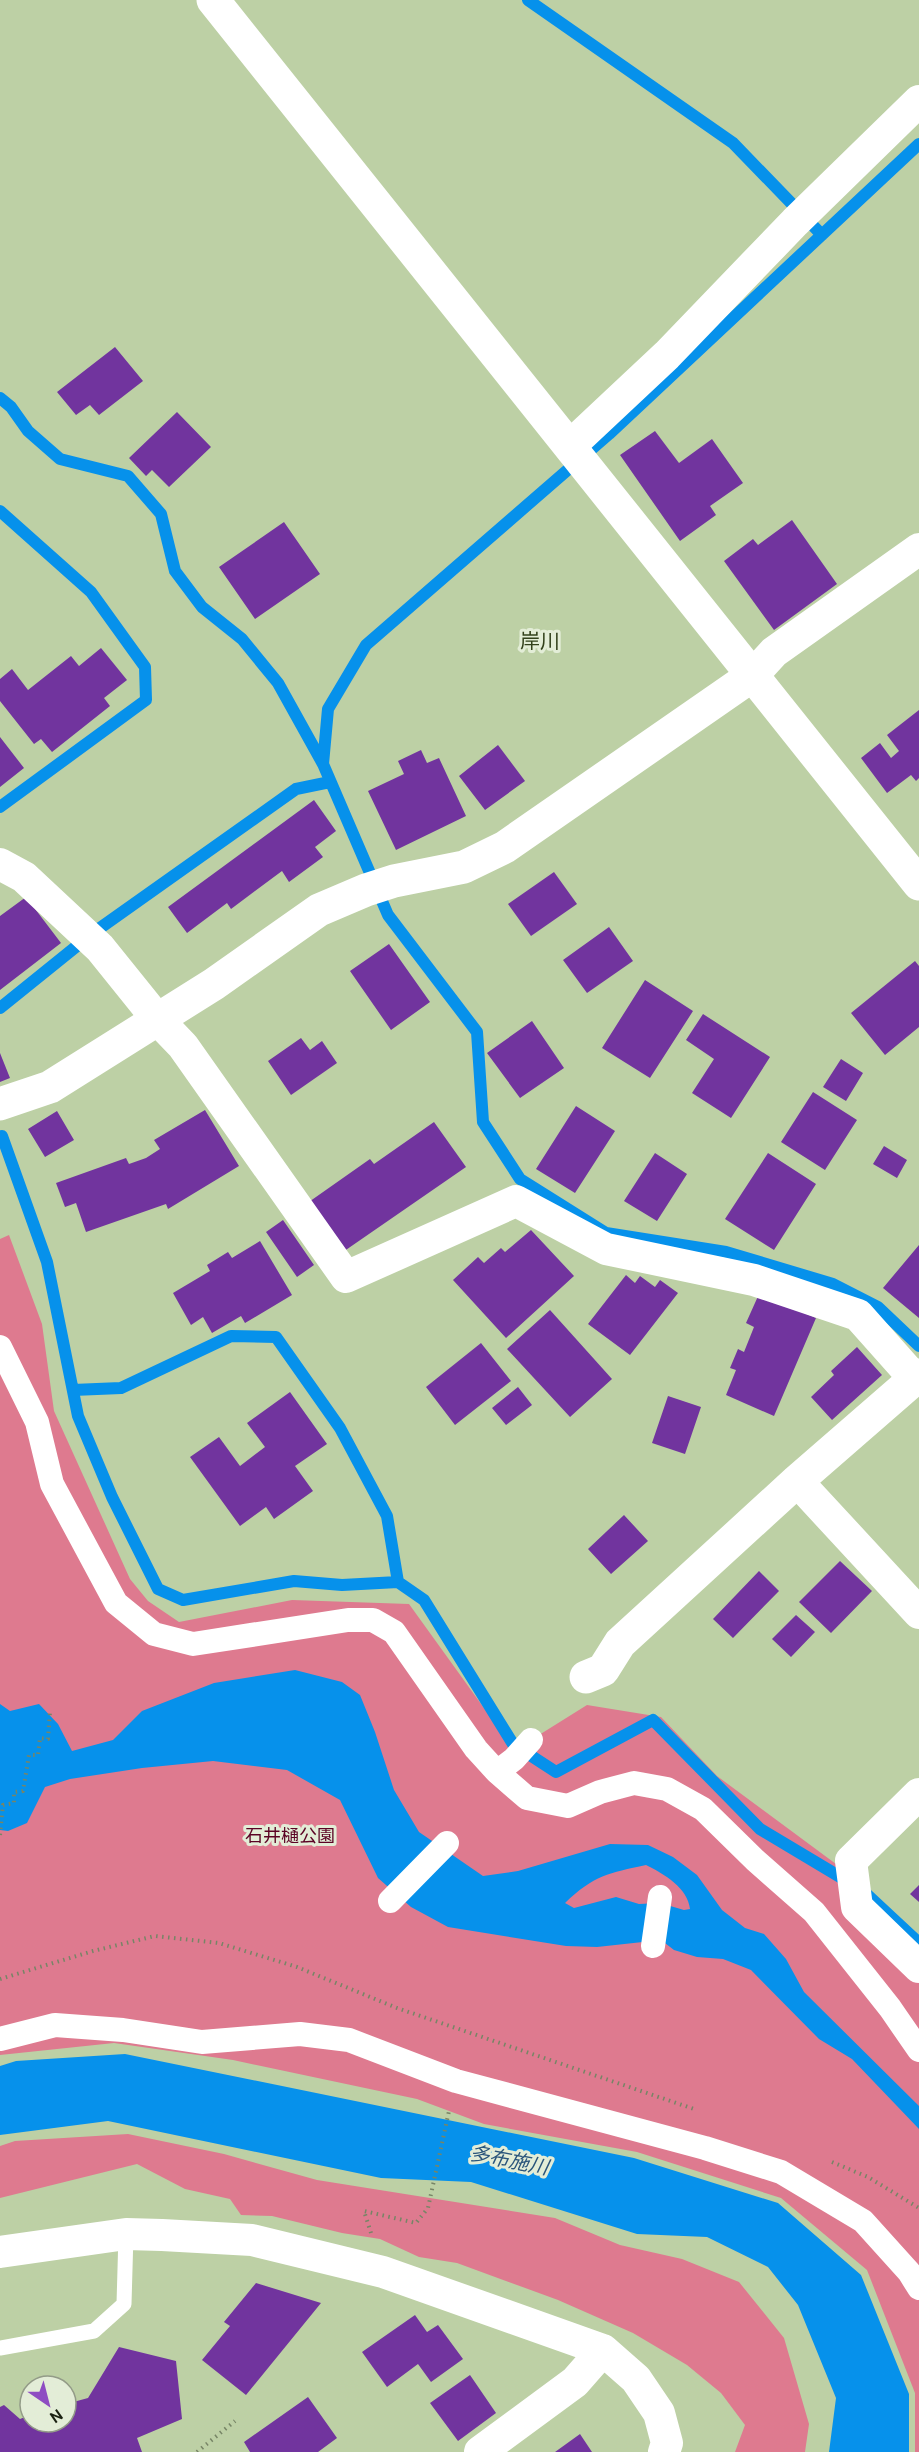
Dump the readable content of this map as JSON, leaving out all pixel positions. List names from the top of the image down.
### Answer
{
  "districts": ["岸川"],
  "water": ["多布施川"],
  "parks": ["石井樋公園"],
  "north": "bottom right"
}
